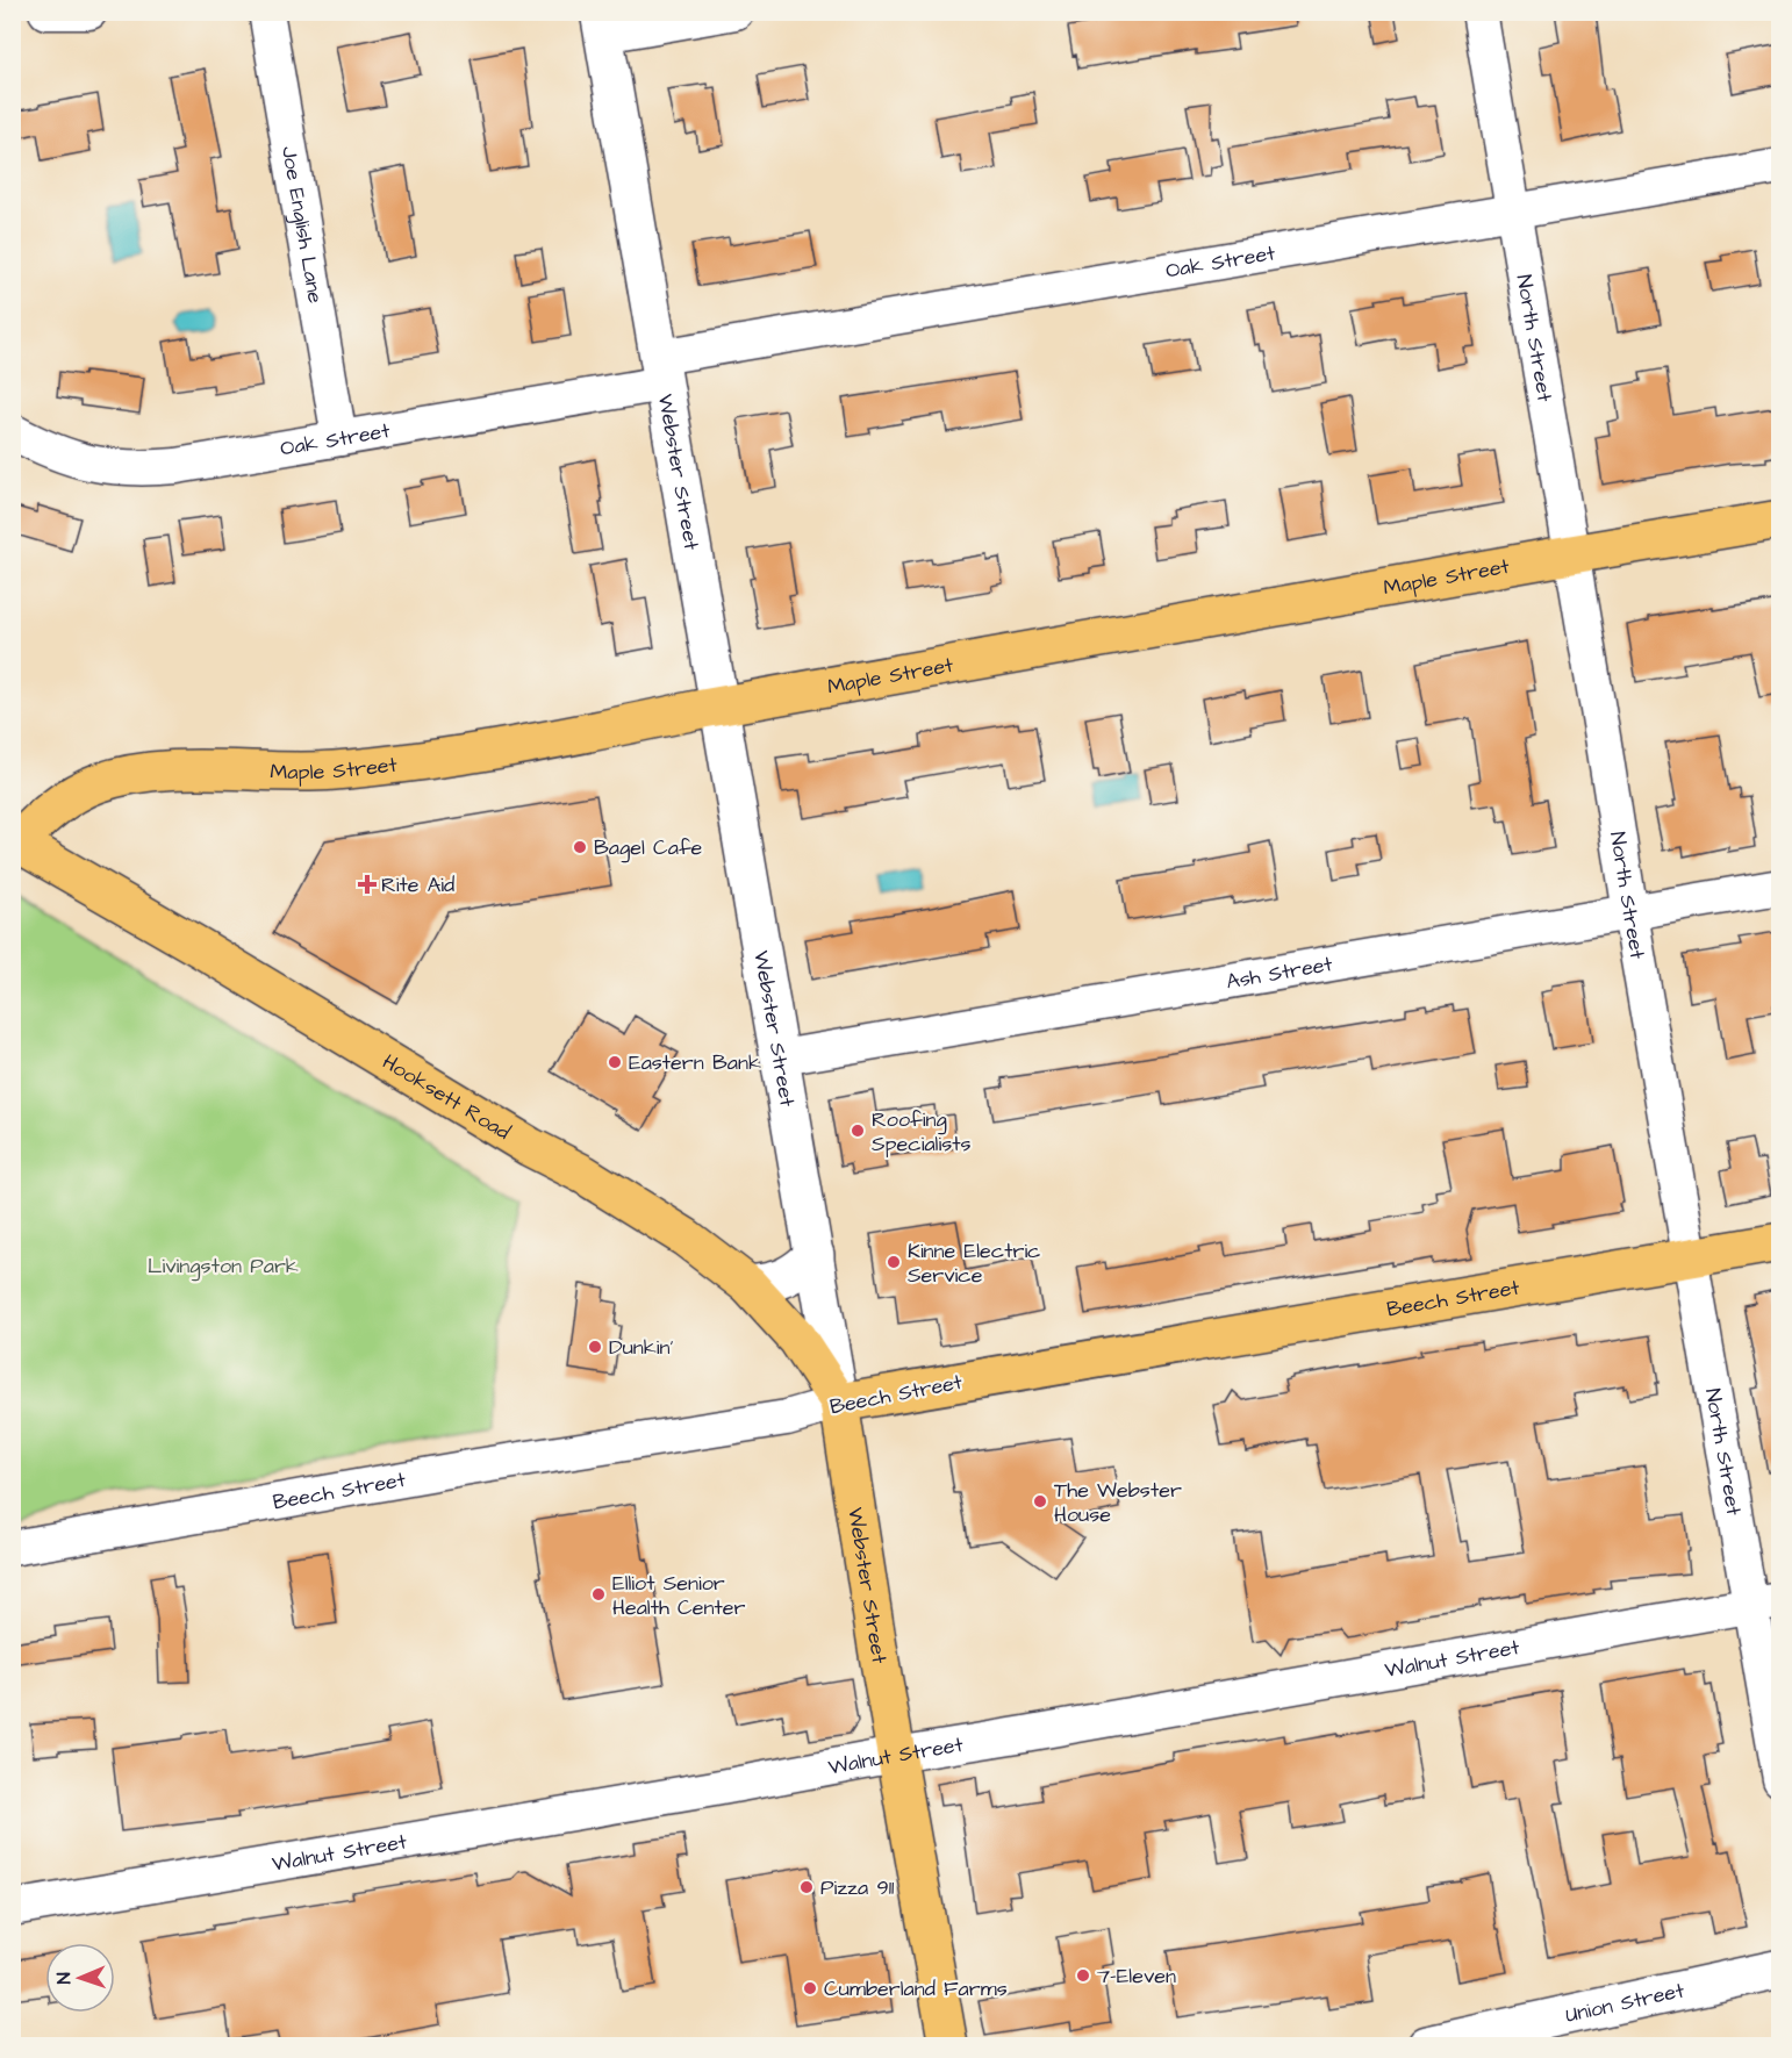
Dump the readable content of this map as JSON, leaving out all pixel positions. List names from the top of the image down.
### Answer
{
  "streets": {
    "main road": [
      "Webster Street",
      "Maple Street",
      "Hooksett Road",
      "Beech Street"
    ],
    "street": [
      "Joe English Lane",
      "Oak Street",
      "North Street",
      "Ash Street",
      "Walnut Street",
      "Union Street"
    ]
  },
  "crossings": [
    ["Joe English Lane", "Oak Street"],
    ["Oak Street", "North Street"],
    ["Oak Street", "Webster Street"],
    ["North Street", "Maple Street"],
    ["North Street", "Ash Street"],
    ["North Street", "Beech Street"],
    ["North Street", "Walnut Street"],
    ["Webster Street", "Maple Street"],
    ["Webster Street", "Ash Street"],
    ["Webster Street", "Hooksett Road"],
    ["Webster Street", "Beech Street"],
    ["Webster Street", "Walnut Street"],
    ["Maple Street", "Hooksett Road"],
    ["Hooksett Road", "Beech Street"]
  ],
  "parks": ["Livingston Park"],
  "places": {
    "other": [
      "Bagel Cafe",
      "Eastern Bank",
      "Roofing Specialists",
      "Kinne Electric Service",
      "Dunkin'",
      "The Webster House",
      "Elliot Senior Health Center",
      "Pizza 911",
      "7-Eleven",
      "Cumberland Farms"
    ],
    "health": ["Rite Aid"]
  },
  "north": "left"
}
